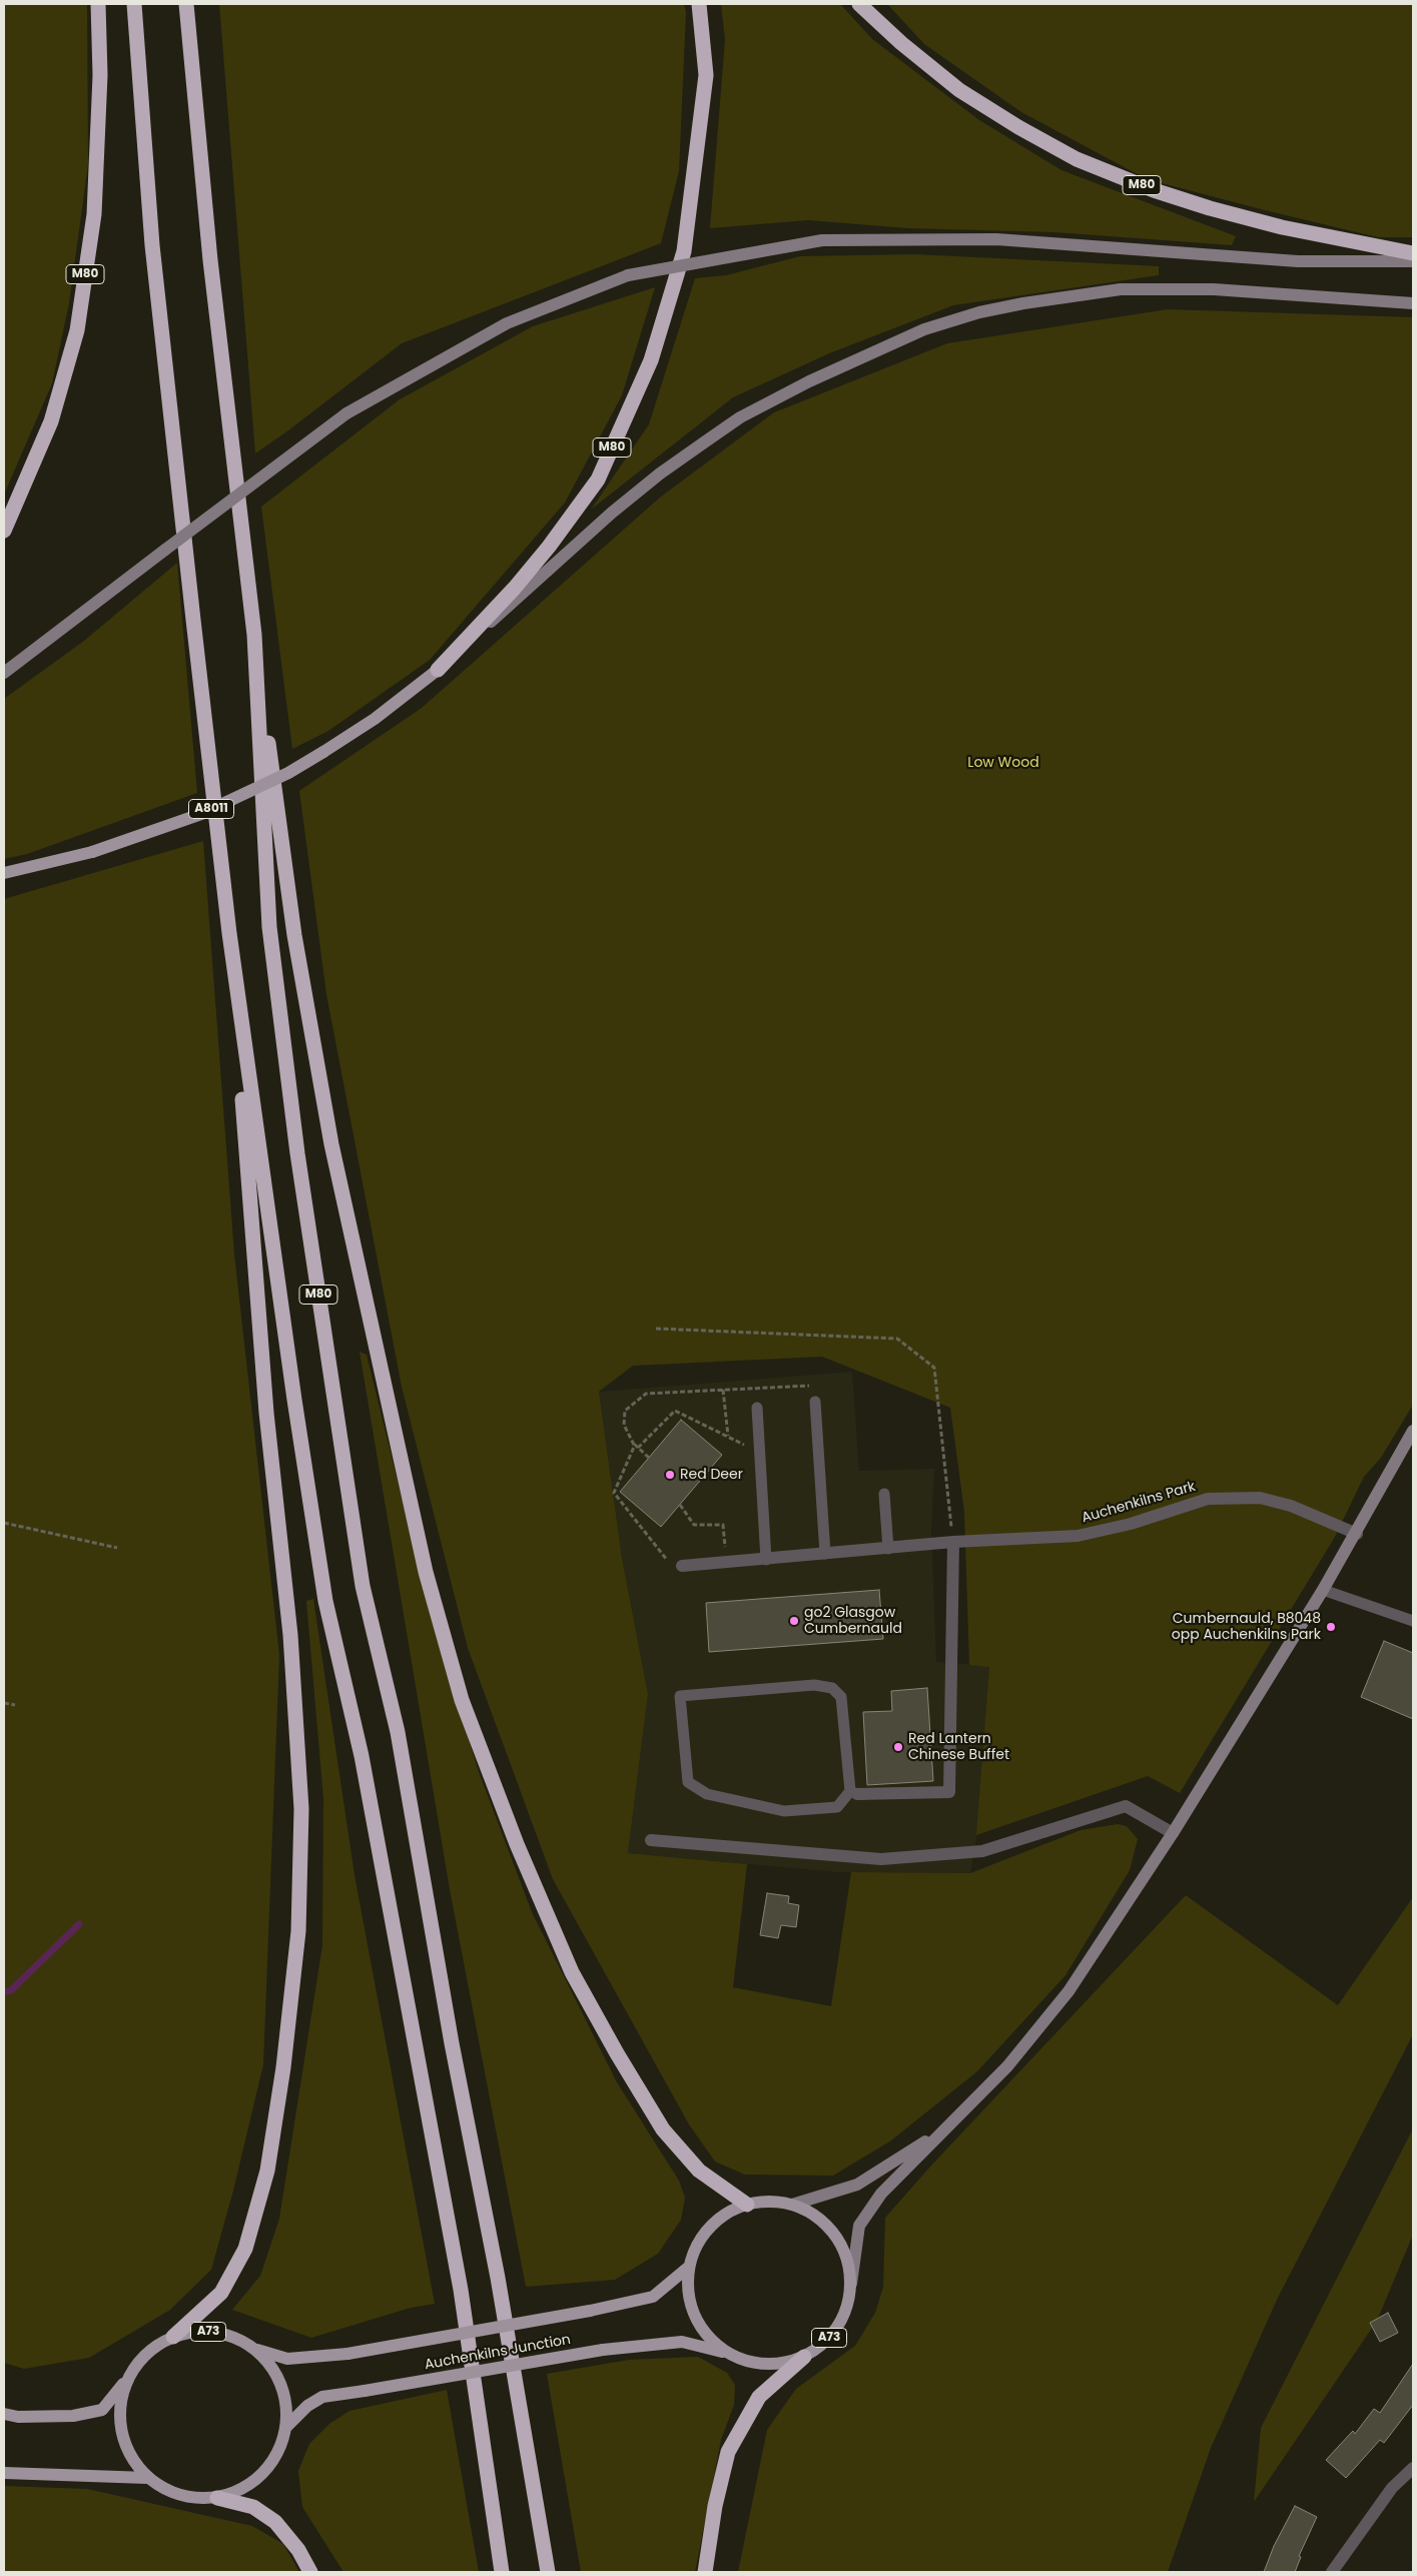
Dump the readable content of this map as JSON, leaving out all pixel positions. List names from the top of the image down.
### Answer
{
  "streets": {
    "highway": ["M80"],
    "main road": ["A8011", "A73", "Auchenkilns Junction"],
    "street": ["Auchenkilns Park"]
  },
  "crossings": [
    ["M80", "A8011"],
    ["A73", "Auchenkilns Junction"]
  ],
  "parks": ["Low Wood"],
  "places": [
    "Red Deer",
    "go2 Glasgow Cumbernauld",
    "Cumbernauld, B8048 opp Auchenkilns Park",
    "Red Lantern Chinese Buffet"
  ]
}
